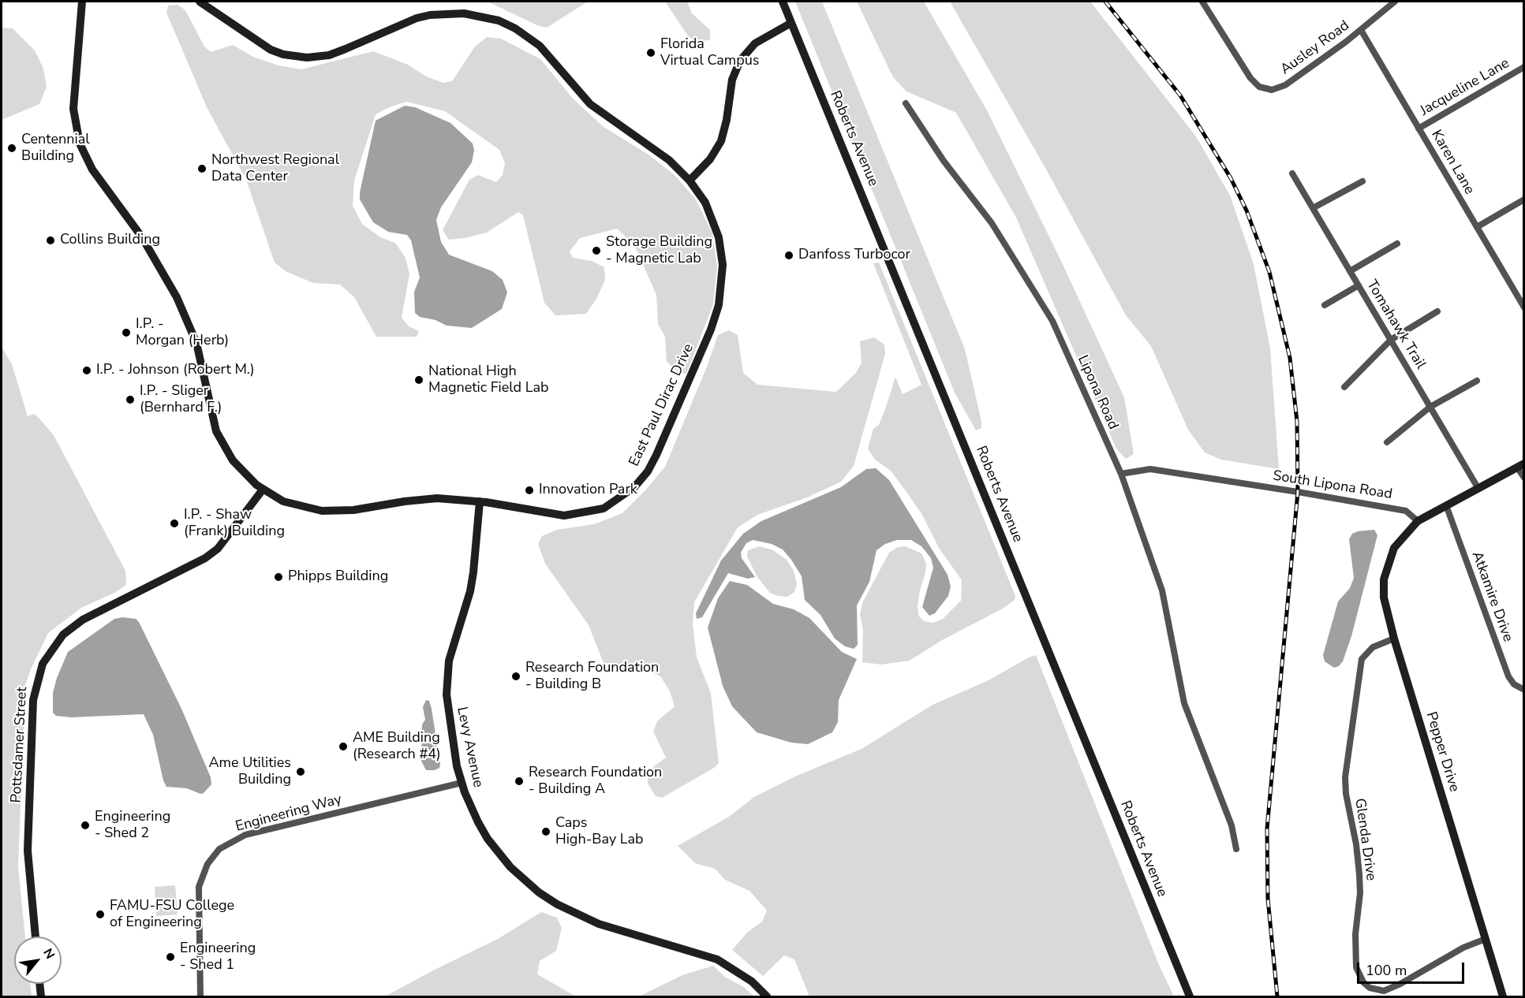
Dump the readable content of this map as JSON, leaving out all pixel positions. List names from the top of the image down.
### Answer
{
  "streets": {
    "street": [
      "Ausley Road",
      "Jacqueline Lane",
      "Roberts Avenue",
      "Karen Lane",
      "Tomahawk Trail",
      "Lipona Road",
      "East Paul Dirac Drive",
      "South Lipona Road",
      "Atkamire Drive",
      "Pottsdamer Street",
      "Levy Avenue",
      "Pepper Drive",
      "Engineering Way",
      "Glenda Drive"
    ]
  },
  "crossings": [
    ["Ausley Road", "Karen Lane"],
    ["Jacqueline Lane", "Karen Lane"],
    ["Lipona Road", "South Lipona Road"],
    ["East Paul Dirac Drive", "Pottsdamer Street"],
    ["East Paul Dirac Drive", "Levy Avenue"],
    ["South Lipona Road", "Pepper Drive"],
    ["Levy Avenue", "Engineering Way"],
    ["Pepper Drive", "Glenda Drive"]
  ],
  "places": [
    "Florida Virtual Campus",
    "Centennial Building",
    "Northwest Regional Data Center",
    "Collins Building",
    "Storage Building - Magnetic Lab",
    "Danfoss Turbocor",
    "I.P. - Morgan (Herb)",
    "I.P. - Johnson (Robert M.)",
    "National High Magnetic Field Lab",
    "I.P. - Sliger (Bernhard F.)",
    "Innovation Park",
    "I.P. - Shaw (Frank) Building",
    "Phipps Building",
    "Research Foundation - Building B",
    "AME Building (Research #4)",
    "Ame Utilities Building",
    "Research Foundation - Building A",
    "Engineering - Shed 2",
    "Caps High-Bay Lab",
    "FAMU-FSU College of Engineering",
    "Engineering - Shed 1"
  ],
  "scale_bar": "100 m",
  "north": "top right"
}
